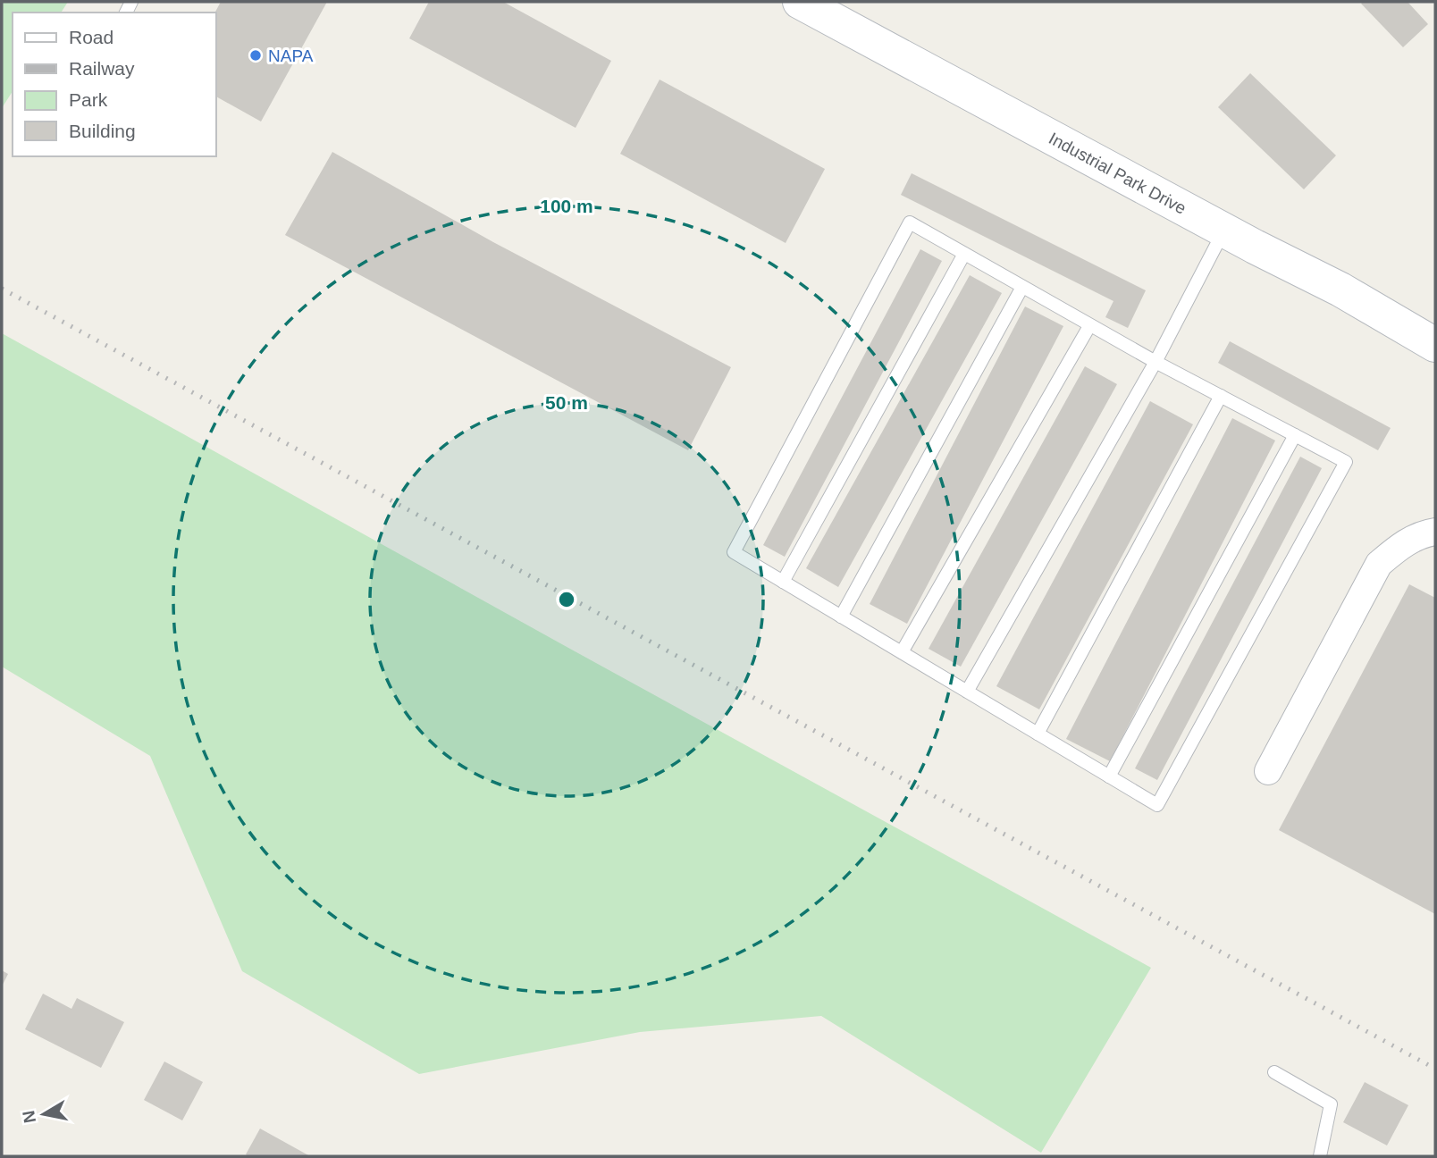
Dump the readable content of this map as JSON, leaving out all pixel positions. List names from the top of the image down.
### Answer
{
  "streets": {
    "street": ["Industrial Park Drive"]
  },
  "places": ["NAPA"],
  "legend": [
    "Road",
    "Railway",
    "Park",
    "Building"
  ],
  "north": "left",
  "rings": ["100 m", "50 m"]
}
